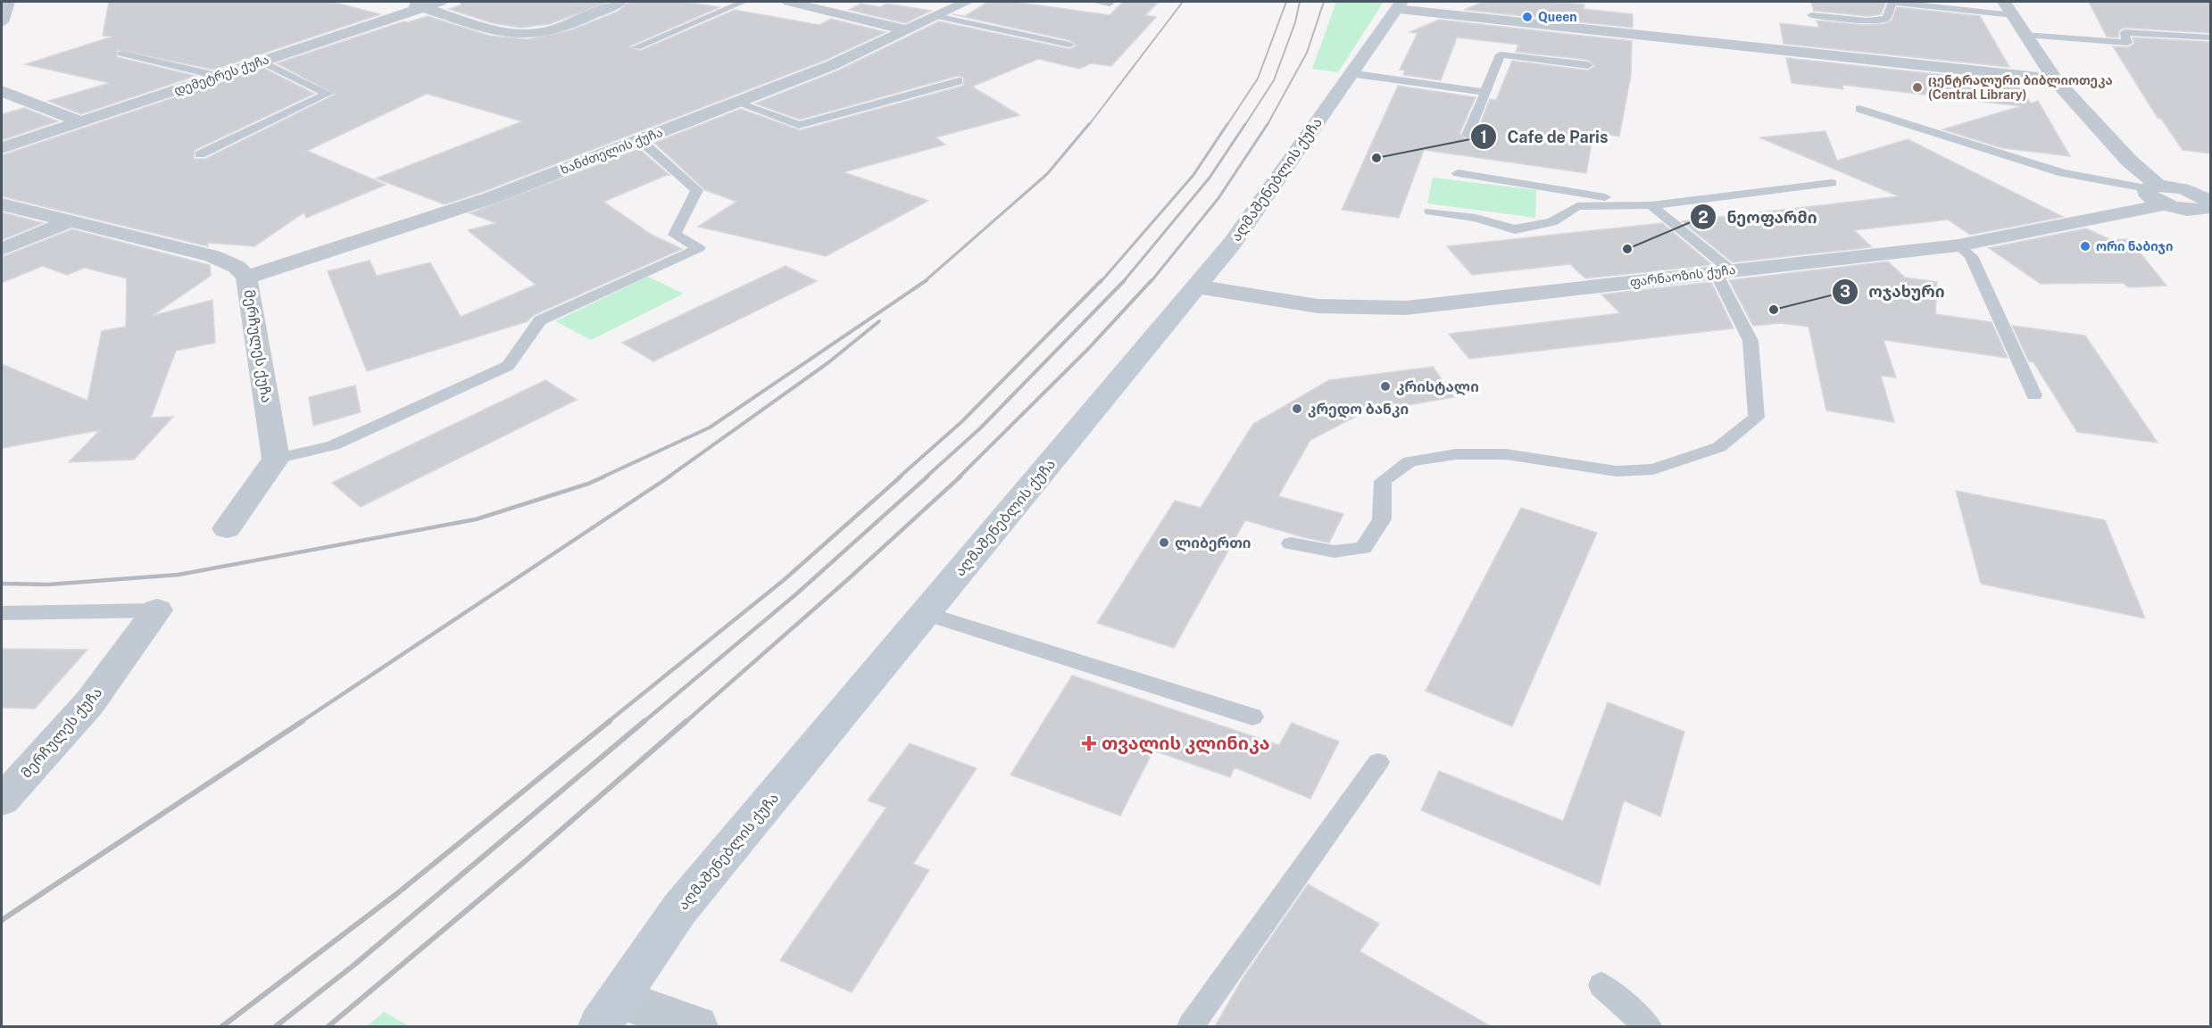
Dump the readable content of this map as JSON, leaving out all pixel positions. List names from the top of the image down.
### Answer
{
  "streets": {
    "main road": ["აღმაშენებლის ქუჩა"],
    "street": [
      "დემეტრეს ქუჩა",
      "ხანძთელის ქუჩა",
      "ფარნაოზის ქუჩა",
      "მერჩულეს ქუჩა"
    ]
  },
  "crossings": [
    ["ხანძთელის ქუჩა", "მერჩულეს ქუჩა"],
    ["აღმაშენებლის ქუჩა", "ფარნაოზის ქუჩა"]
  ],
  "places": {
    "other": [
      "Queen",
      "ცენტრალური ბიბლიოთეკა (Central Library)",
      "Cafe de Paris",
      "ორი ნაბიჯი",
      "ნეოფარმი",
      "ოჯახური",
      "კრისტალი",
      "კრედო ბანკი",
      "ლიბერთი"
    ],
    "health": ["თვალის კლინიკა"]
  }
}
